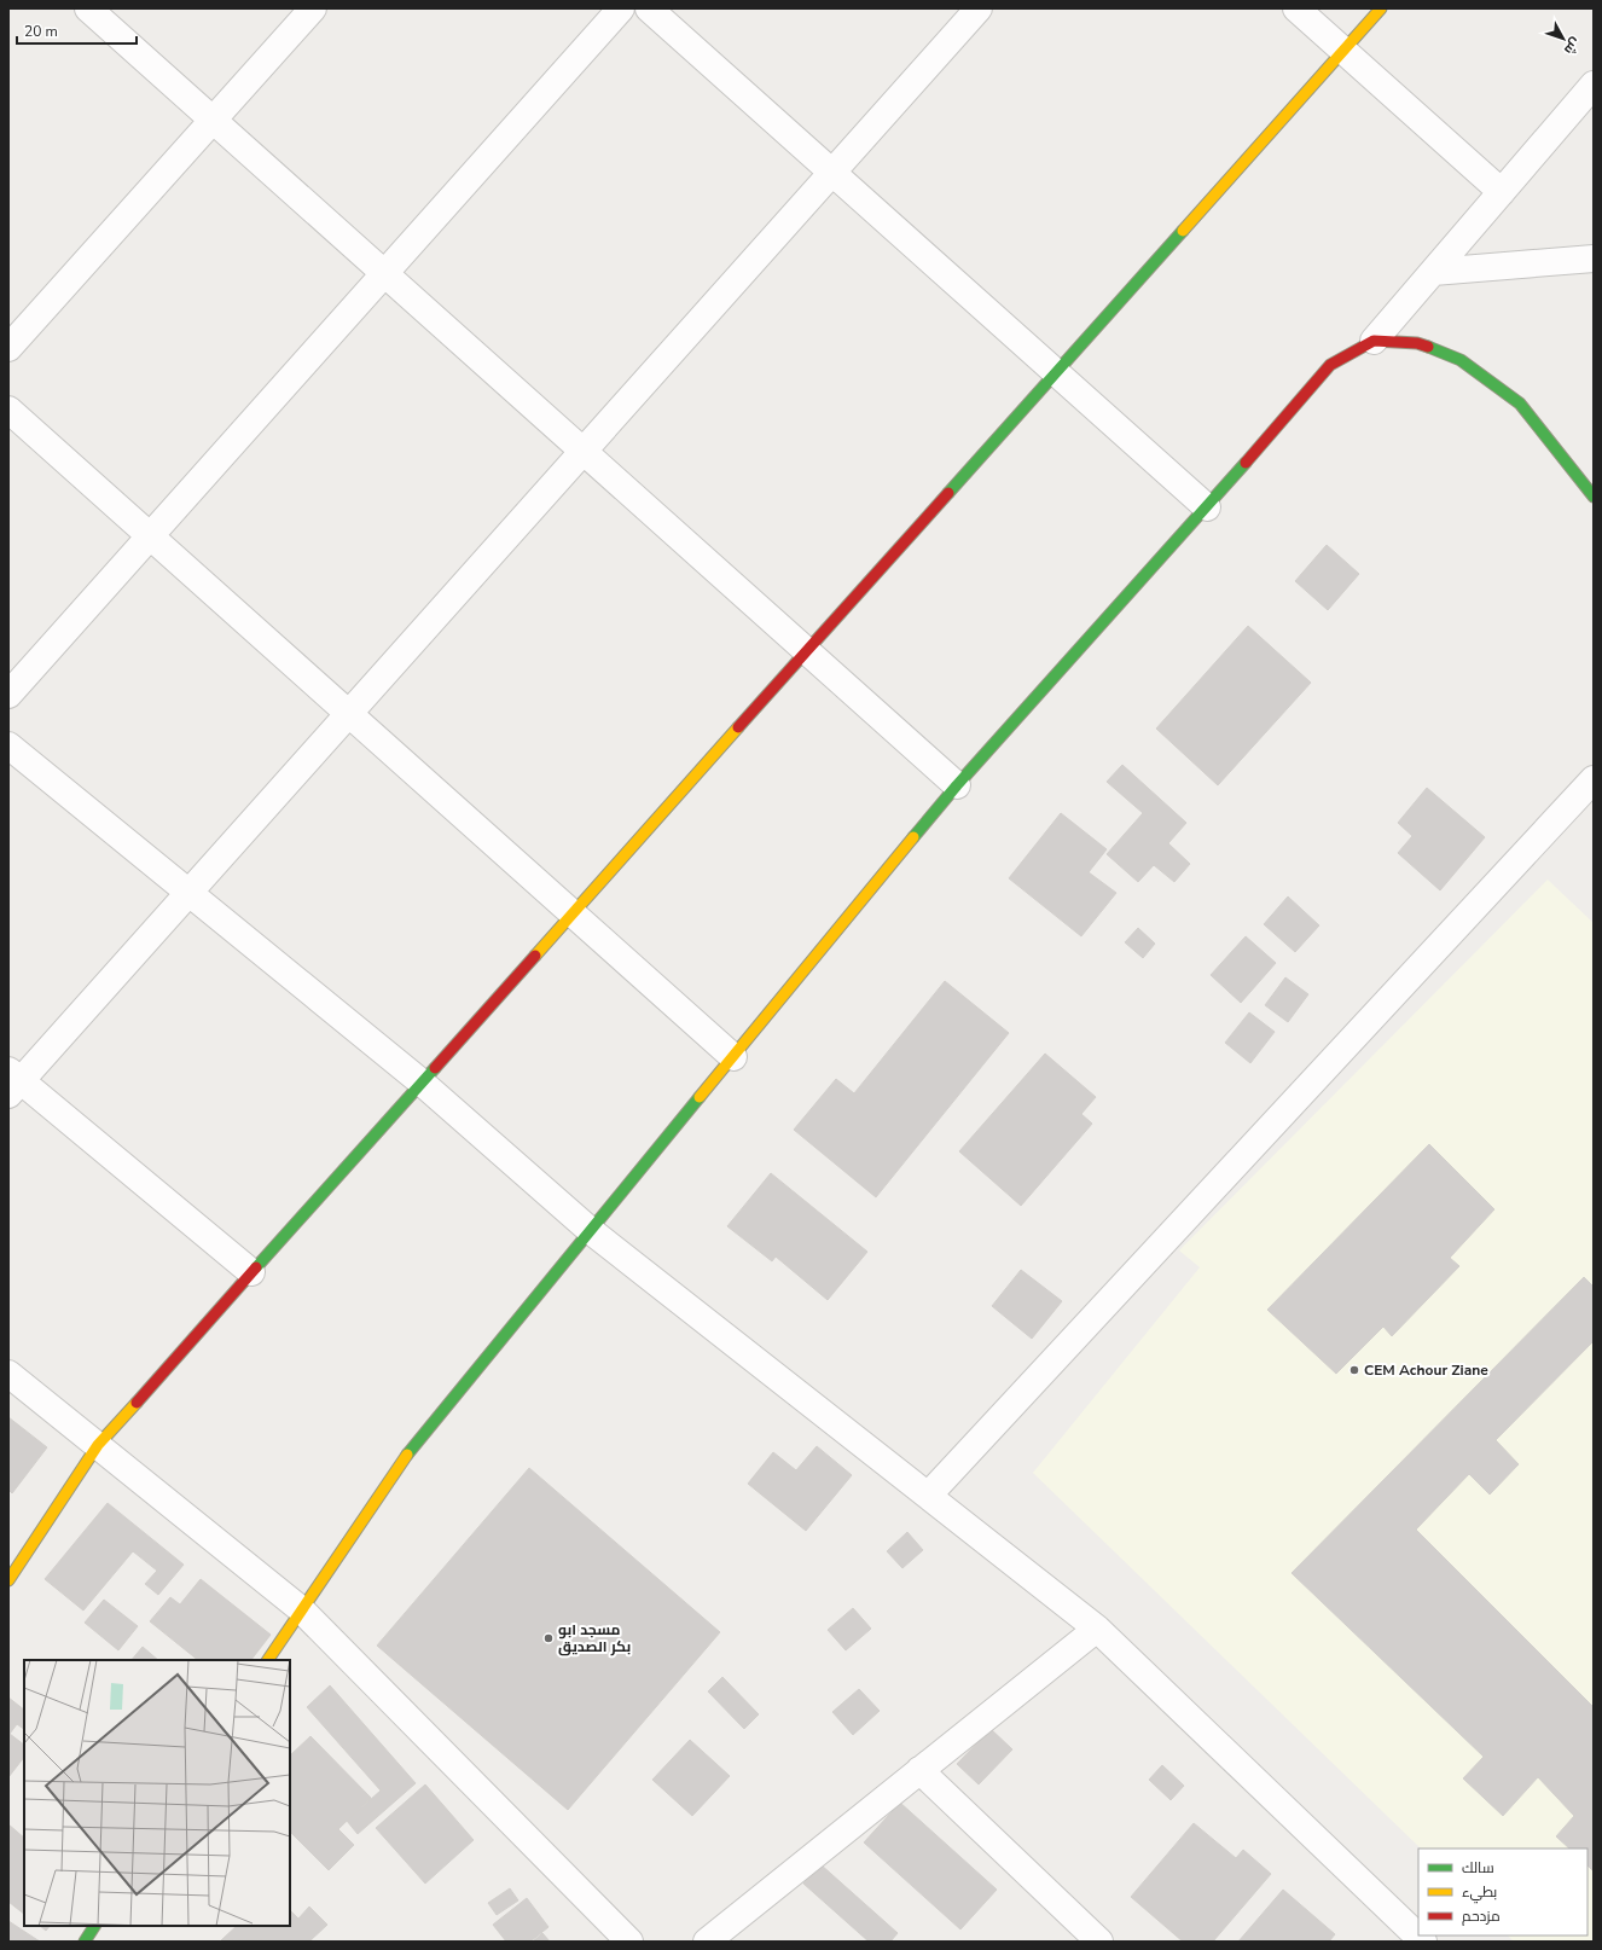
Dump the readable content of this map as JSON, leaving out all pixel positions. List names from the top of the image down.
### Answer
{
  "places": ["CEM Achour Ziane", "مسجد ابو بكر الصديق"],
  "legend": ["سالك", "بطيء", "مزدحم"],
  "scale_bar": "20 m",
  "north": "bottom right"
}
